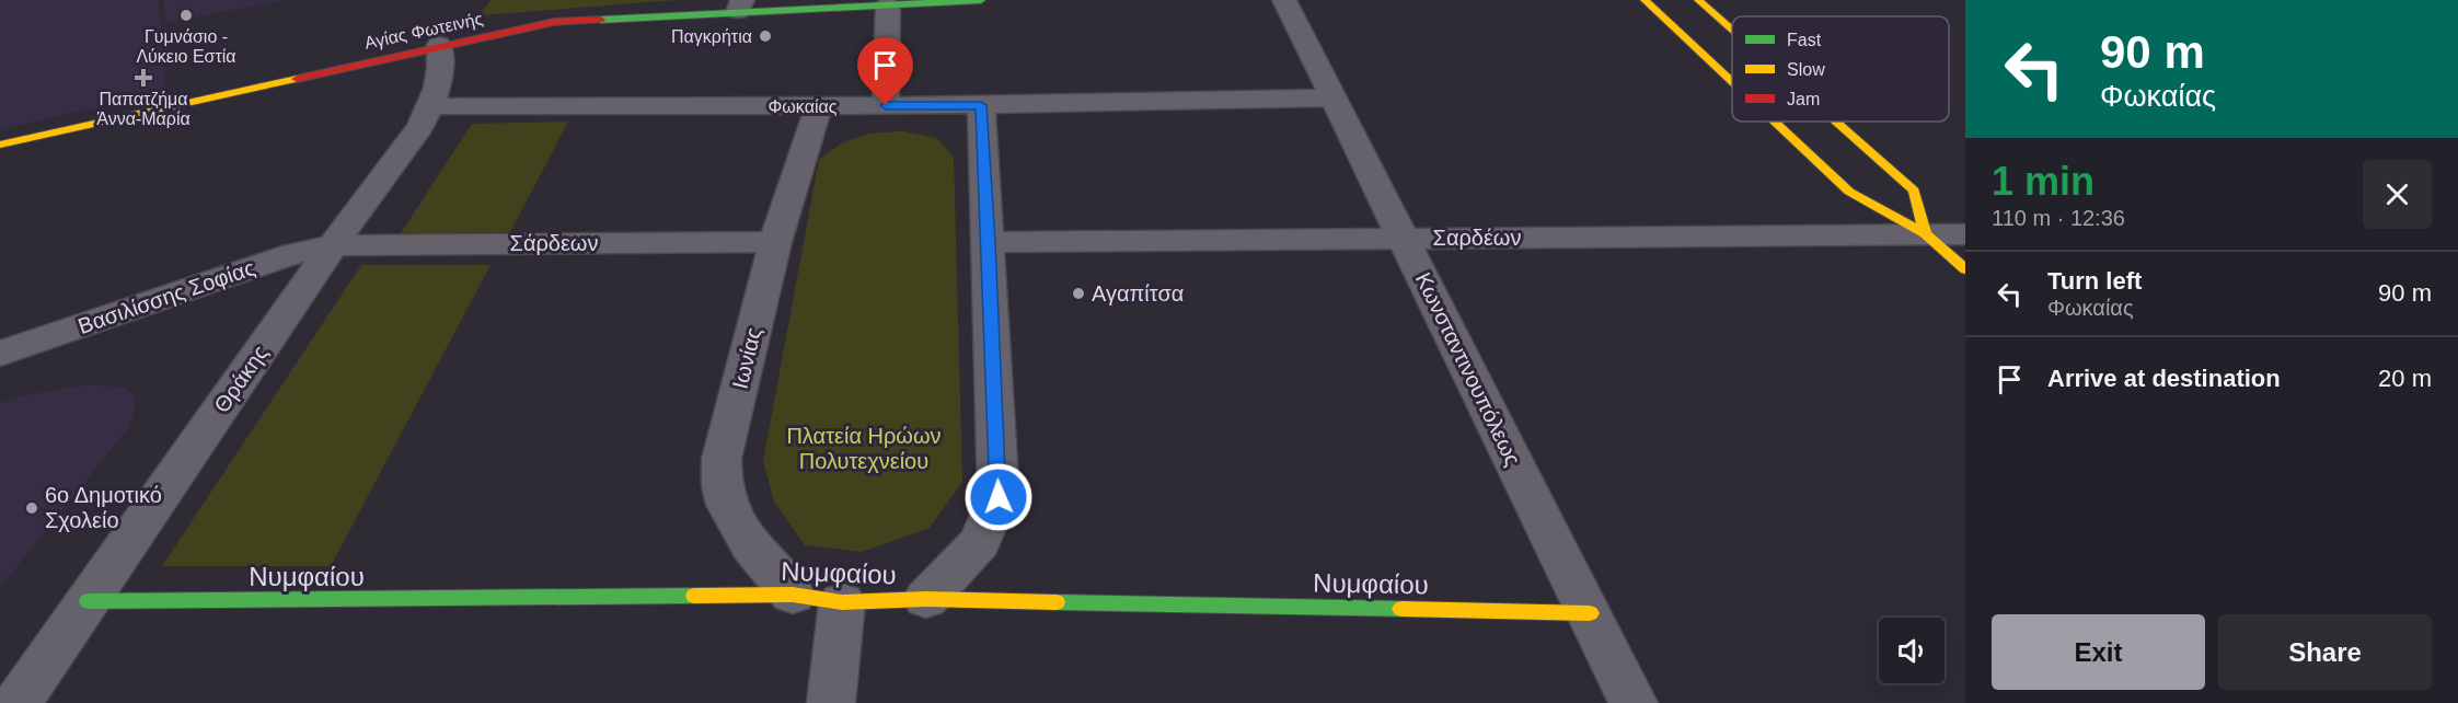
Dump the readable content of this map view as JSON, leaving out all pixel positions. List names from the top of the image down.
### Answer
{
  "streets": {
    "street": [
      "Αγίας Φωτεινής",
      "Φωκαίας",
      "Σαρδέων",
      "Σάρδεων",
      "Βασιλίσσης Σοφίας",
      "Ιωνίας",
      "Κωνσταντινουπόλεως",
      "Θράκης",
      "Νυμφαίου"
    ]
  },
  "crossings": [
    ["Αγίας Φωτεινής", "Θράκης"],
    ["Φωκαίας", "Ιωνίας"],
    ["Φωκαίας", "Κωνσταντινουπόλεως"],
    ["Φωκαίας", "Θράκης"],
    ["Σαρδέων", "Κωνσταντινουπόλεως"],
    ["Σάρδεων", "Βασιλίσσης Σοφίας"],
    ["Σάρδεων", "Ιωνίας"],
    ["Σάρδεων", "Θράκης"],
    ["Βασιλίσσης Σοφίας", "Θράκης"],
    ["Ιωνίας", "Νυμφαίου"],
    ["Κωνσταντινουπόλεως", "Νυμφαίου"],
    ["Θράκης", "Νυμφαίου"]
  ],
  "parks": ["Πλατεία Ηρώων Πολυτεχνείου"],
  "places": {
    "other": [
      "Γυμνάσιο - Λύκειο Εστία",
      "Παγκρήτια",
      "Αγαπίτσα",
      "6ο Δημοτικό Σχολείο"
    ],
    "health": ["Παπατζήμα Άννα-Μαρία"]
  },
  "legend": ["Fast", "Slow", "Jam"],
  "page": {
    "turn": ["90 m", "Φωκαίας"],
    "heading": ["1 min", "110 m · 12:36"],
    "list": [
      {
        "name": "Turn left",
        "note": "Φωκαίας",
        "value": "90 m"
      },
      {
        "name": "Arrive at destination",
        "value": "20 m"
      }
    ],
    "buttons": ["Exit", "Share"]
  }
}
